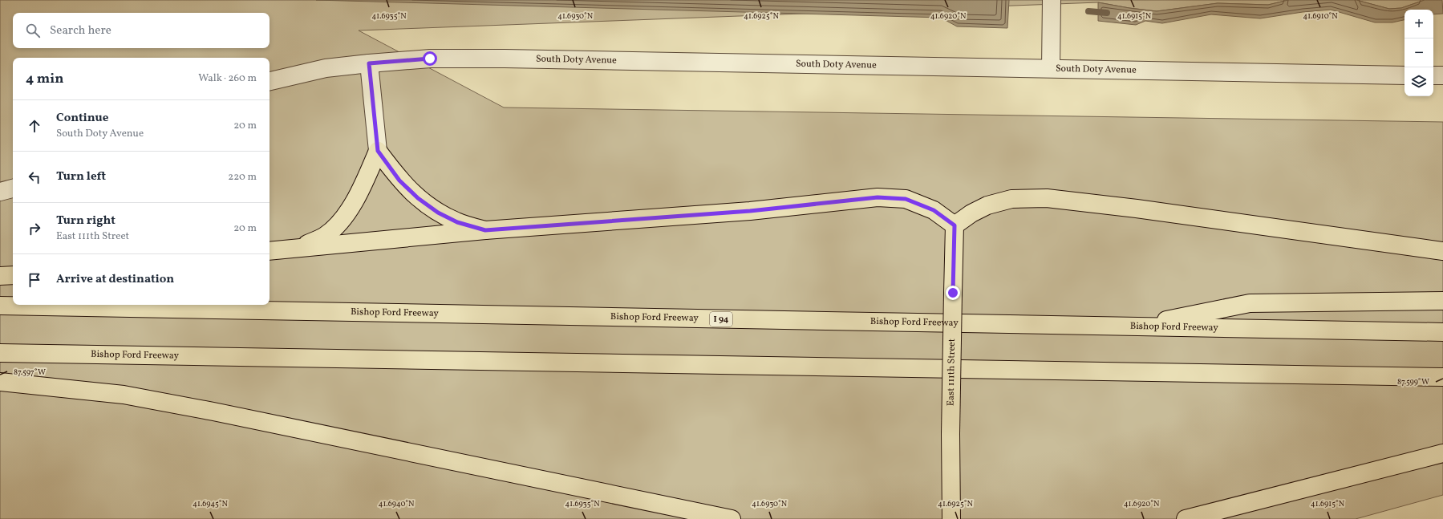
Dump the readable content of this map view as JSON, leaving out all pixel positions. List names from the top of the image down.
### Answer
{
  "streets": {
    "main road": ["Bishop Ford Freeway", "I 94", "East 111th Street"],
    "street": ["South Doty Avenue"]
  },
  "page": {
    "map_buttons": ["+", "−"],
    "search": "Search here",
    "heading": ["4 min", "Walk · 260 m"],
    "list": [
      ["Continue", "South Doty Avenue", "20 m"],
      ["Turn left", "220 m"],
      ["Turn right", "East 111th Street", "20 m"],
      "Arrive at destination"
    ]
  },
  "coordinates": [
    "41.6935°N",
    "41.6930°N",
    "41.6925°N",
    "41.6920°N",
    "41.6915°N",
    "41.6910°N",
    "87.597°W",
    "87.599°W",
    "41.6945°N",
    "41.6940°N"
  ]
}
